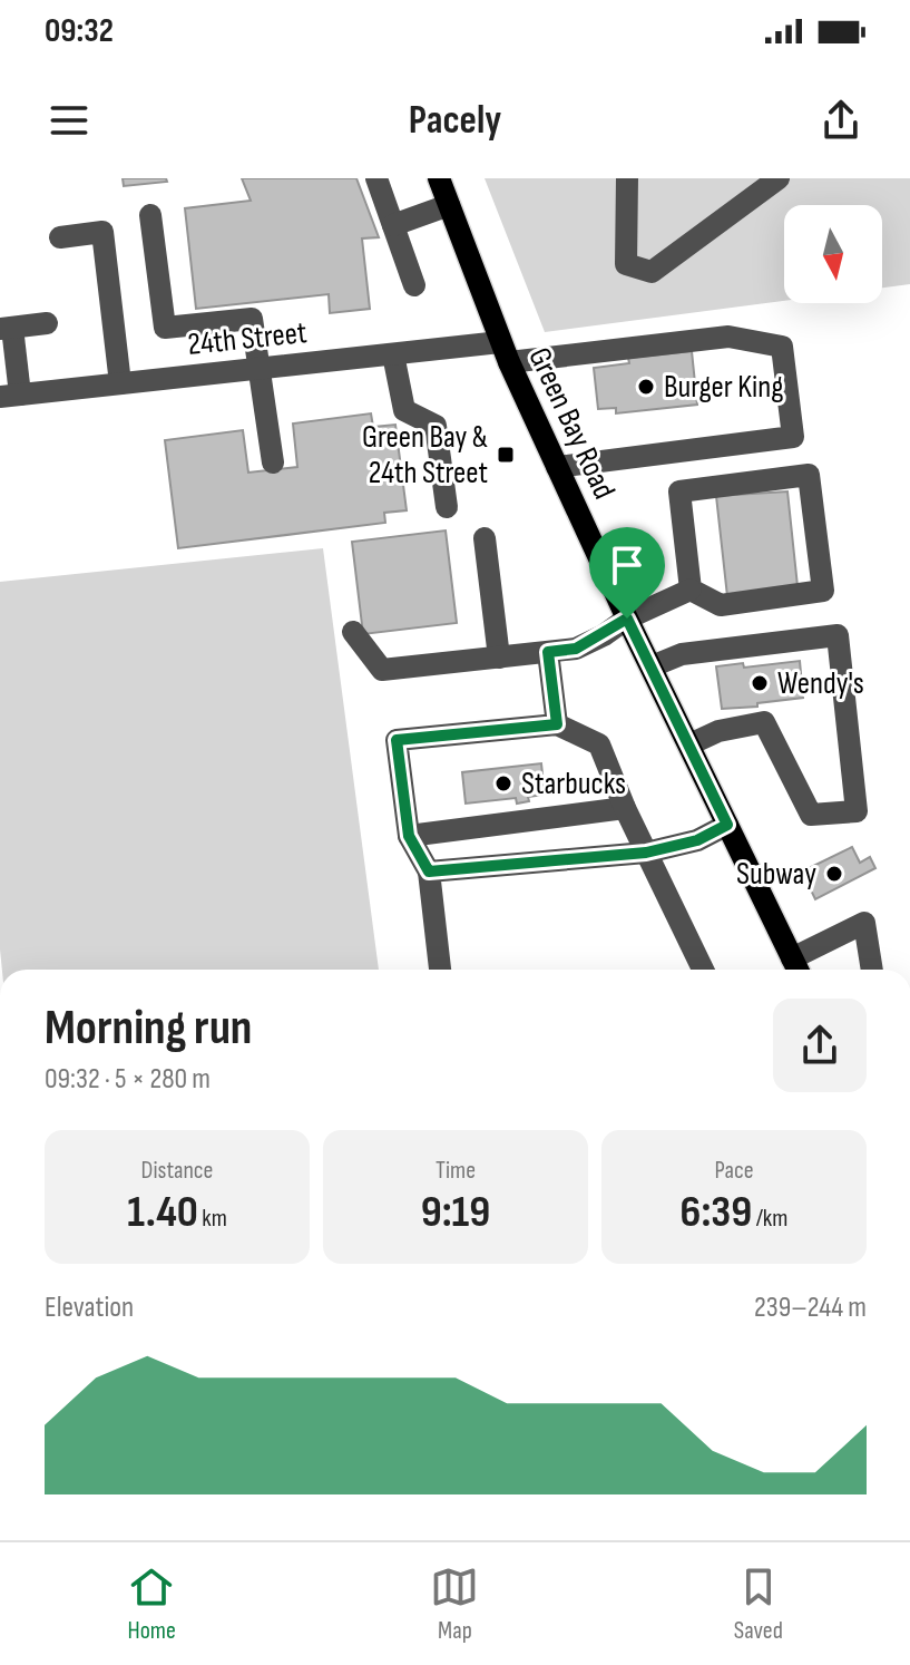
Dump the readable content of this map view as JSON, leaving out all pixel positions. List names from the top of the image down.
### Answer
{
  "streets": {
    "main road": ["Green Bay Road"],
    "street": ["24th Street"]
  },
  "crossings": [
    ["24th Street", "Green Bay Road"]
  ],
  "places": {
    "other": [
      "Burger King",
      "Wendy's",
      "Starbucks",
      "Subway"
    ],
    "transit": ["Green Bay & 24th Street"]
  },
  "north": "bottom",
  "page": {
    "status": "09:32",
    "header": "Pacely",
    "heading": ["Morning run", "09:32 · 5 × 280 m"],
    "stats": [
      ["Distance", "1.40 km"],
      ["Time", "9:19"],
      ["Pace", "6:39 /km"]
    ],
    "chart": ["Elevation", "239–244 m"],
    "tabs": ["Home", "Map", "Saved"]
  }
}
